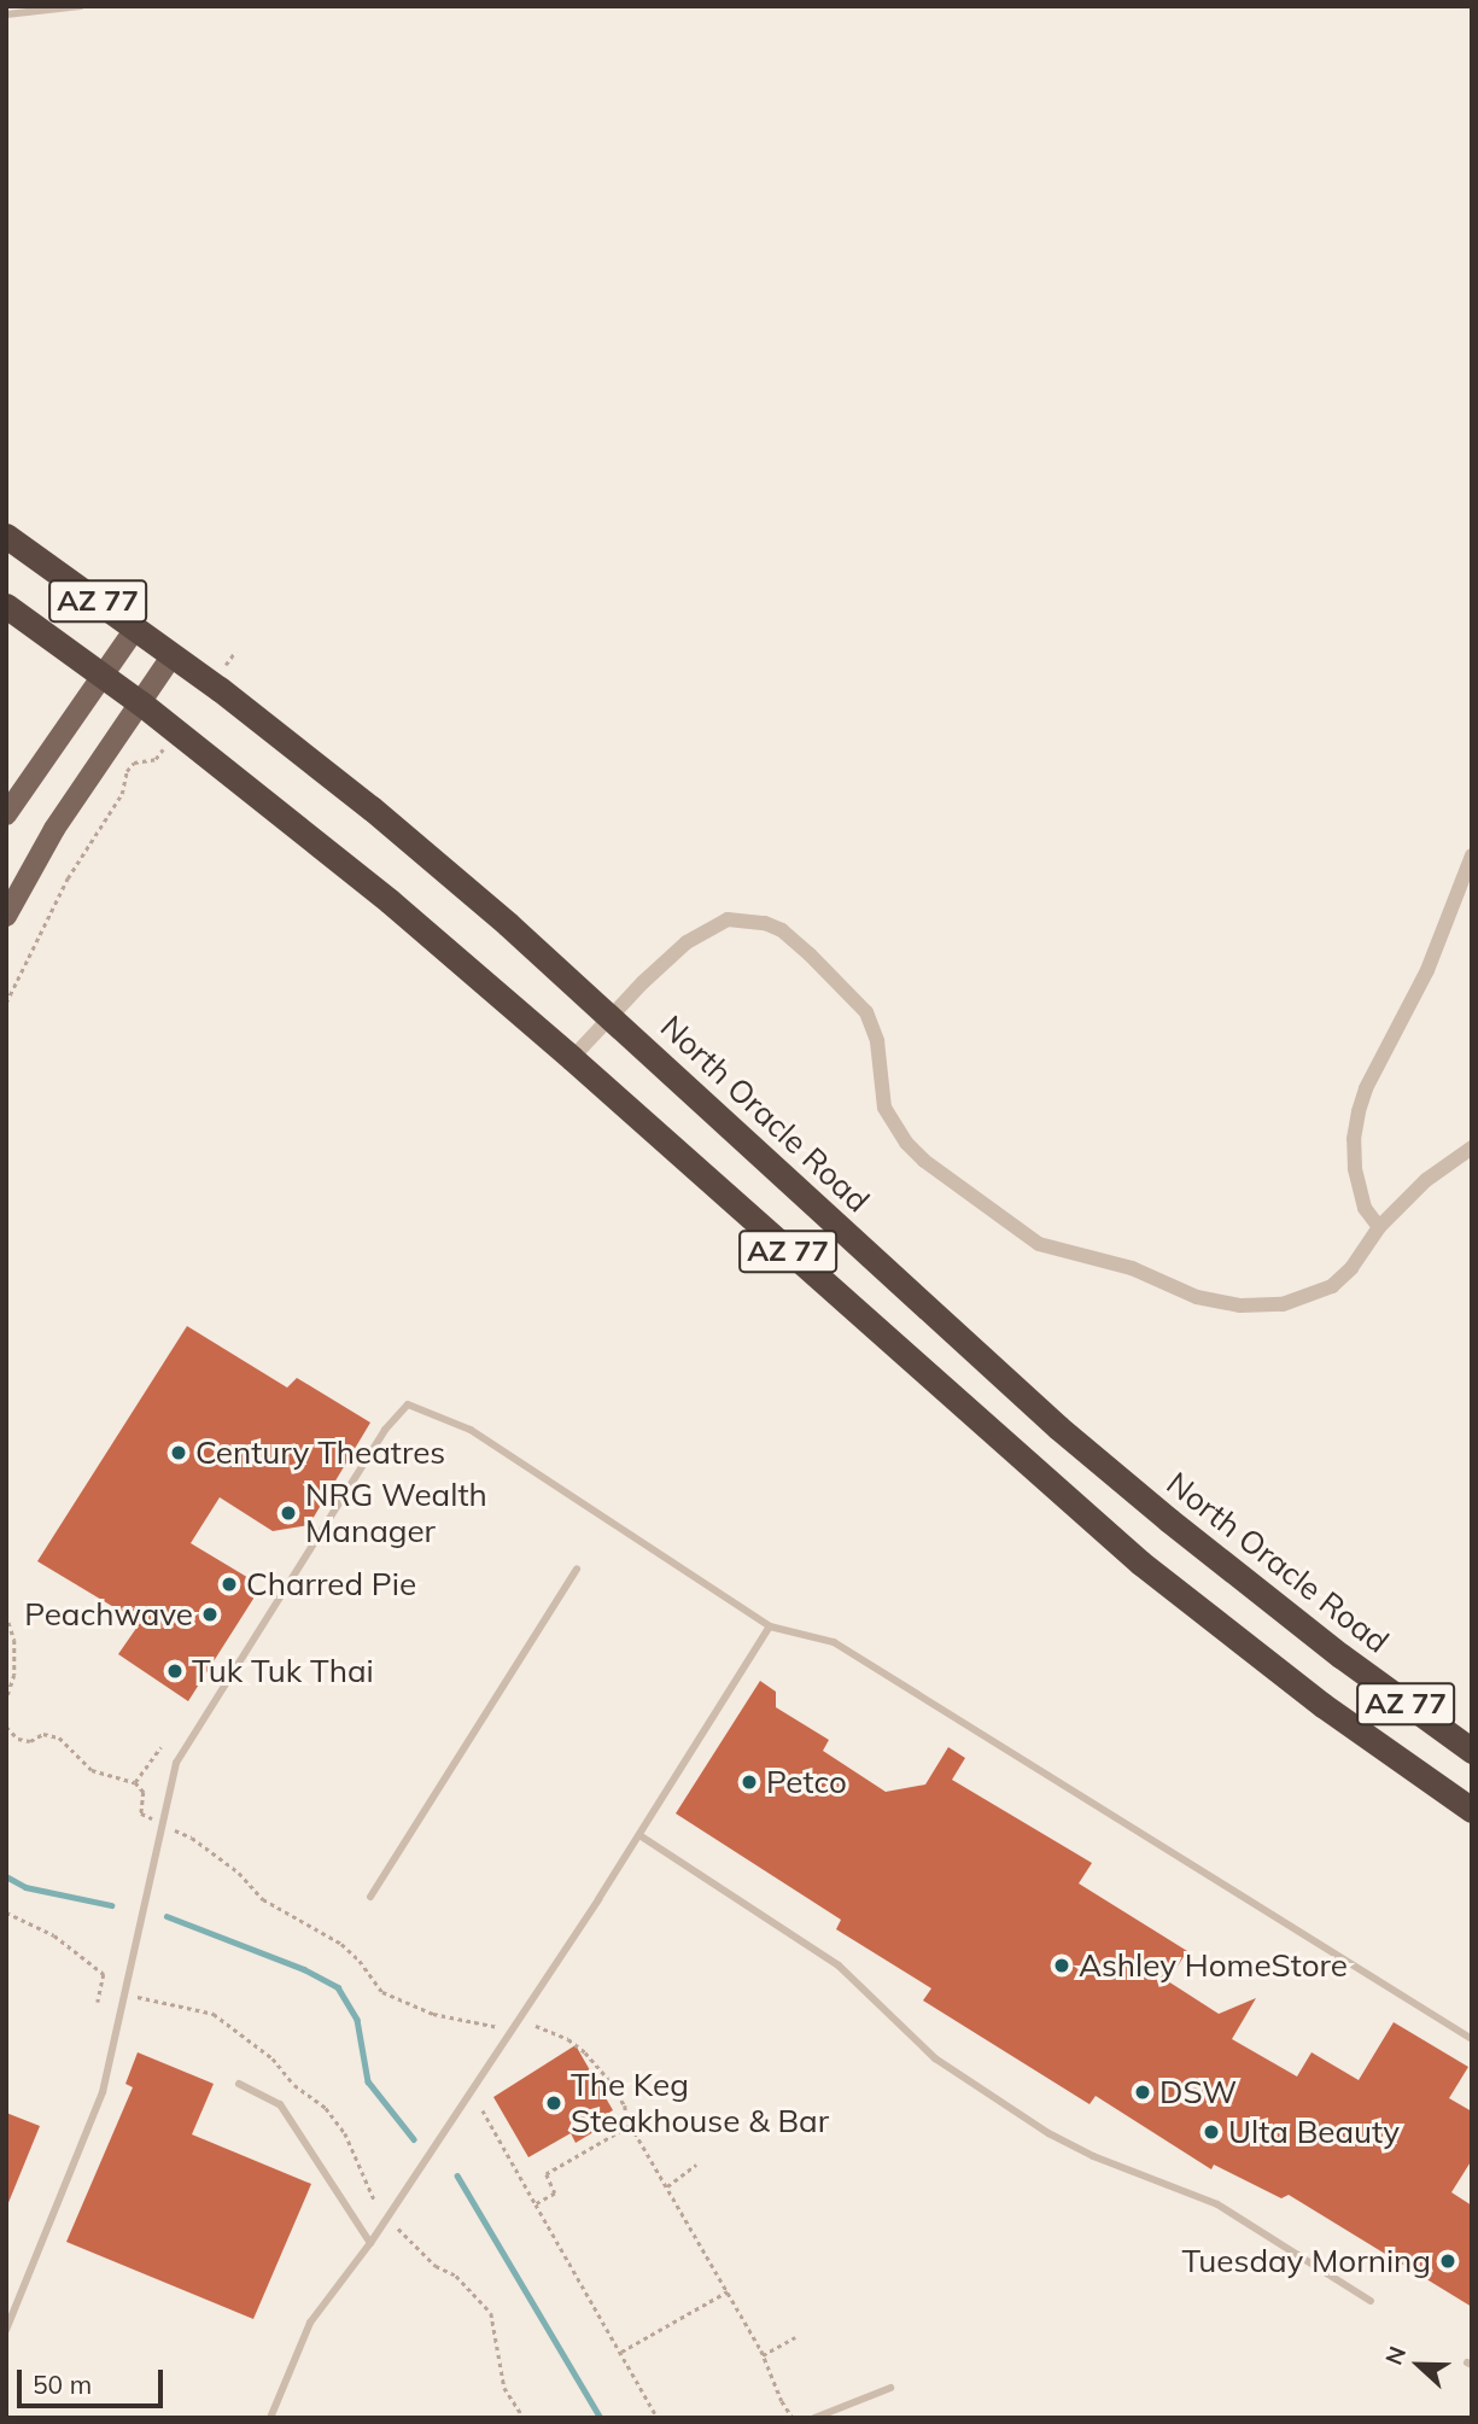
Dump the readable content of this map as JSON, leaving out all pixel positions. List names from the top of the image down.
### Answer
{
  "streets": {
    "highway": ["AZ 77", "North Oracle Road"]
  },
  "places": [
    "Century Theatres",
    "NRG Wealth Manager",
    "Charred Pie",
    "Peachwave",
    "Tuk Tuk Thai",
    "Petco",
    "Ashley HomeStore",
    "DSW",
    "The Keg Steakhouse & Bar",
    "Ulta Beauty",
    "Tuesday Morning"
  ],
  "scale_bar": "50 m",
  "north": "left"
}
